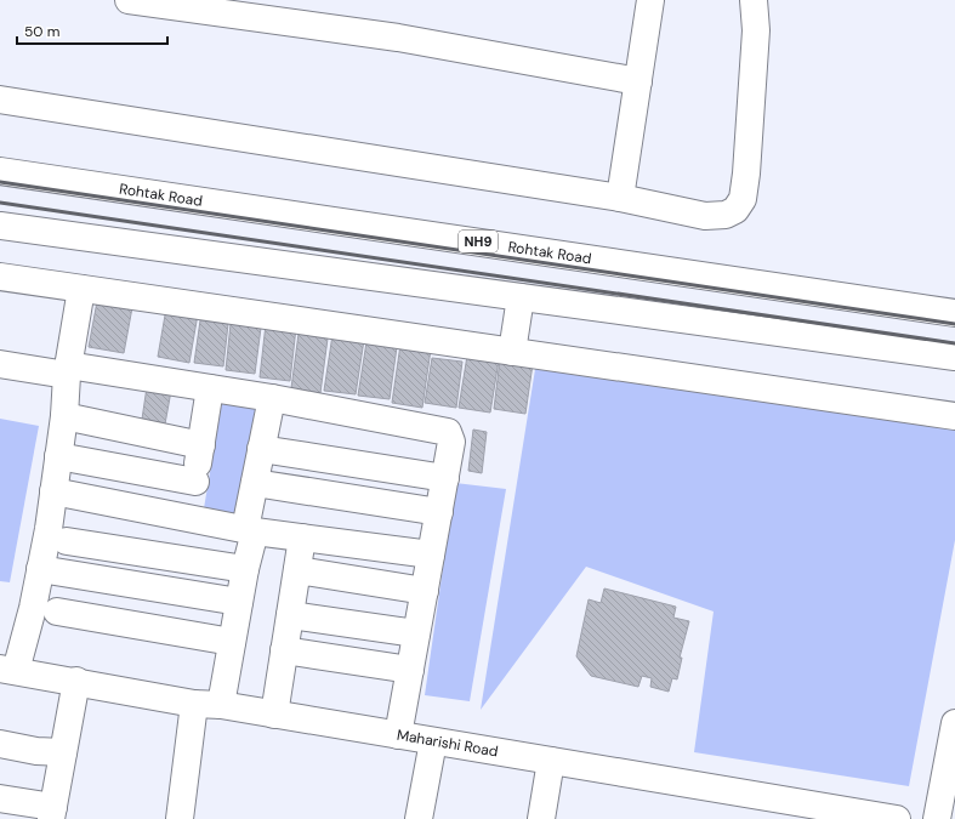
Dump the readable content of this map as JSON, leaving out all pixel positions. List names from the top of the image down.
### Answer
{
  "streets": {
    "street": ["Rohtak Road", "NH9", "Maharishi Road"]
  },
  "scale_bar": "50 m"
}
